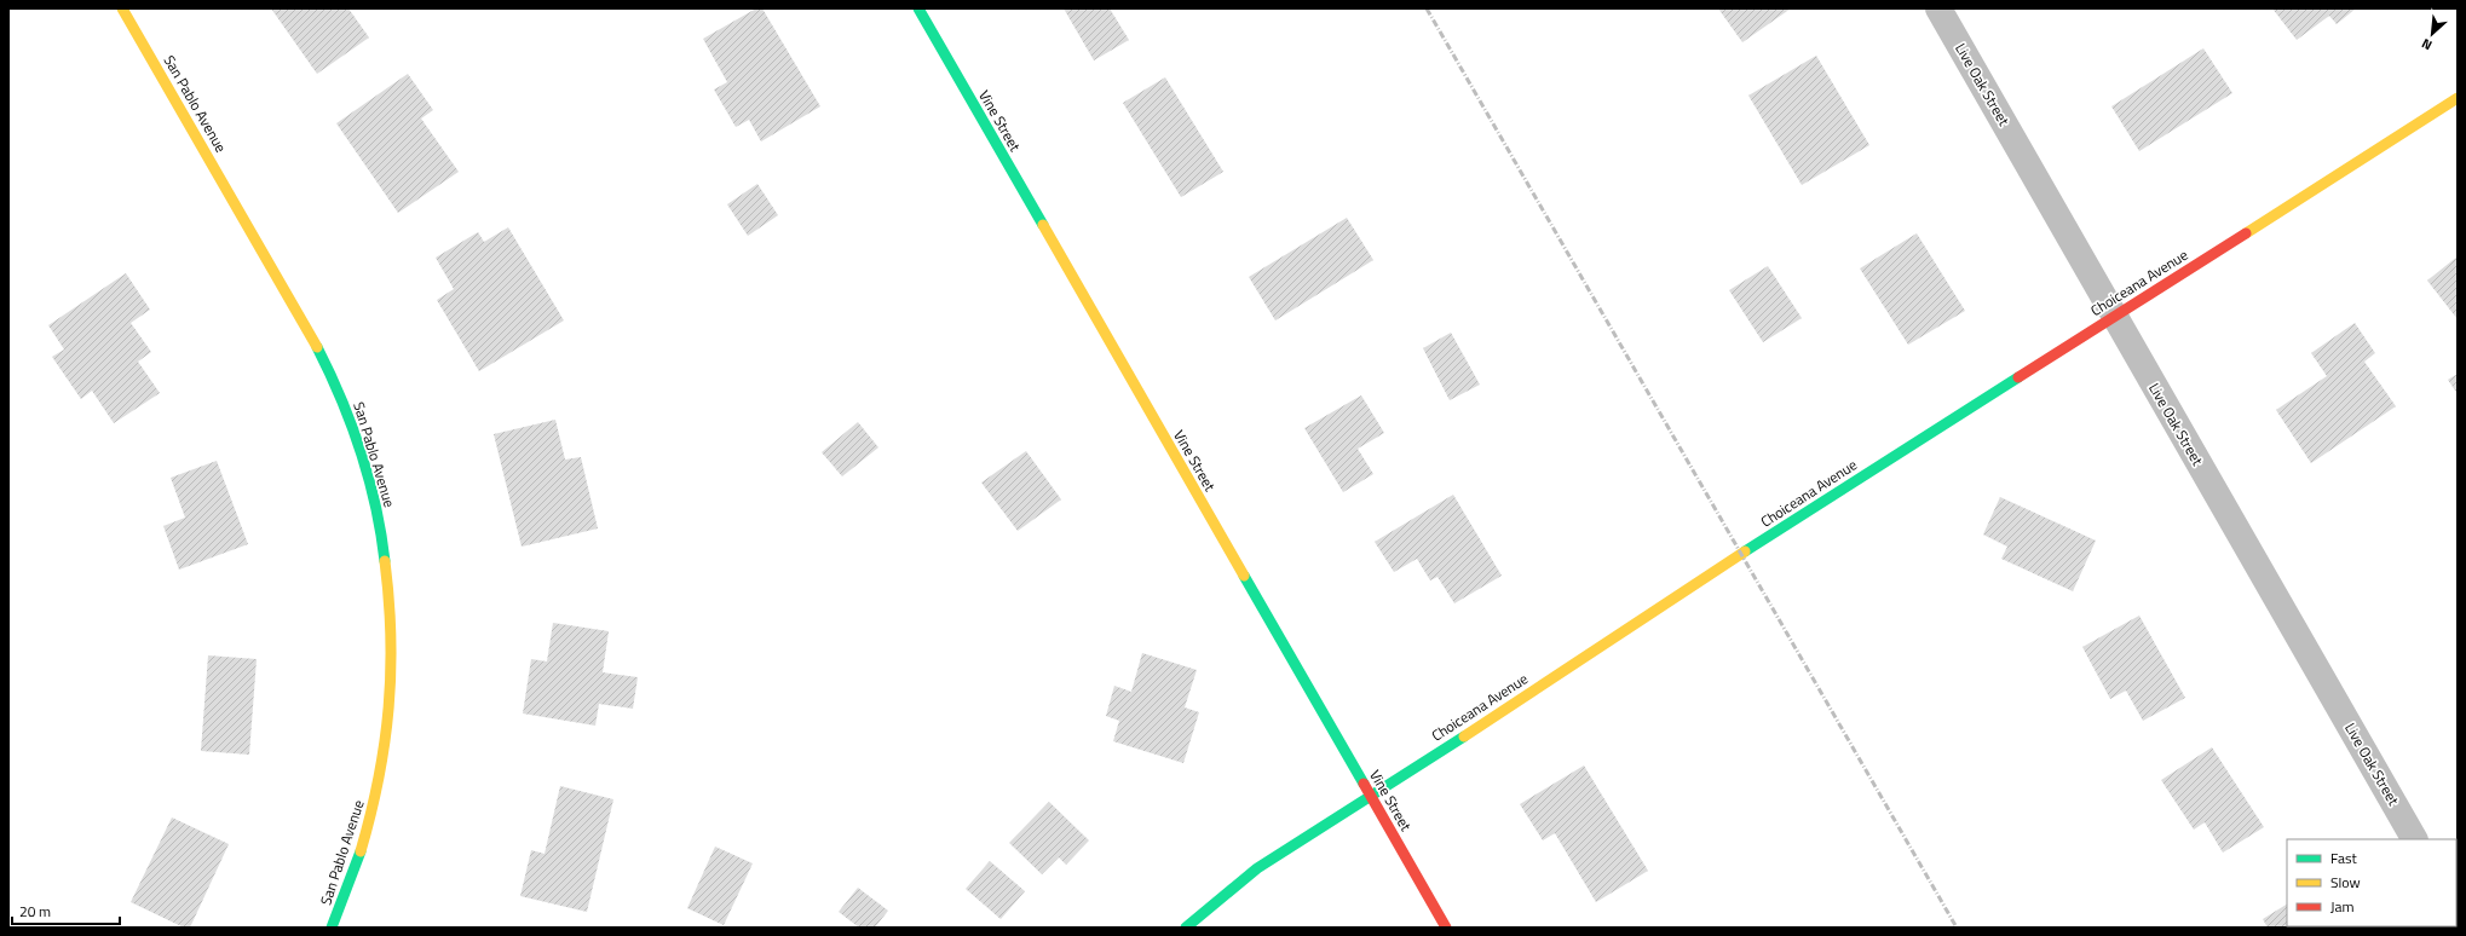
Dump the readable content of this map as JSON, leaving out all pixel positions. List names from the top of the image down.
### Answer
{
  "streets": {
    "street": [
      "Live Oak Street",
      "San Pablo Avenue",
      "Vine Street",
      "Choiceana Avenue"
    ]
  },
  "crossings": [
    ["Live Oak Street", "Choiceana Avenue"],
    ["Vine Street", "Choiceana Avenue"]
  ],
  "legend": ["Fast", "Slow", "Jam"],
  "scale_bar": "20 m",
  "north": "bottom left"
}
